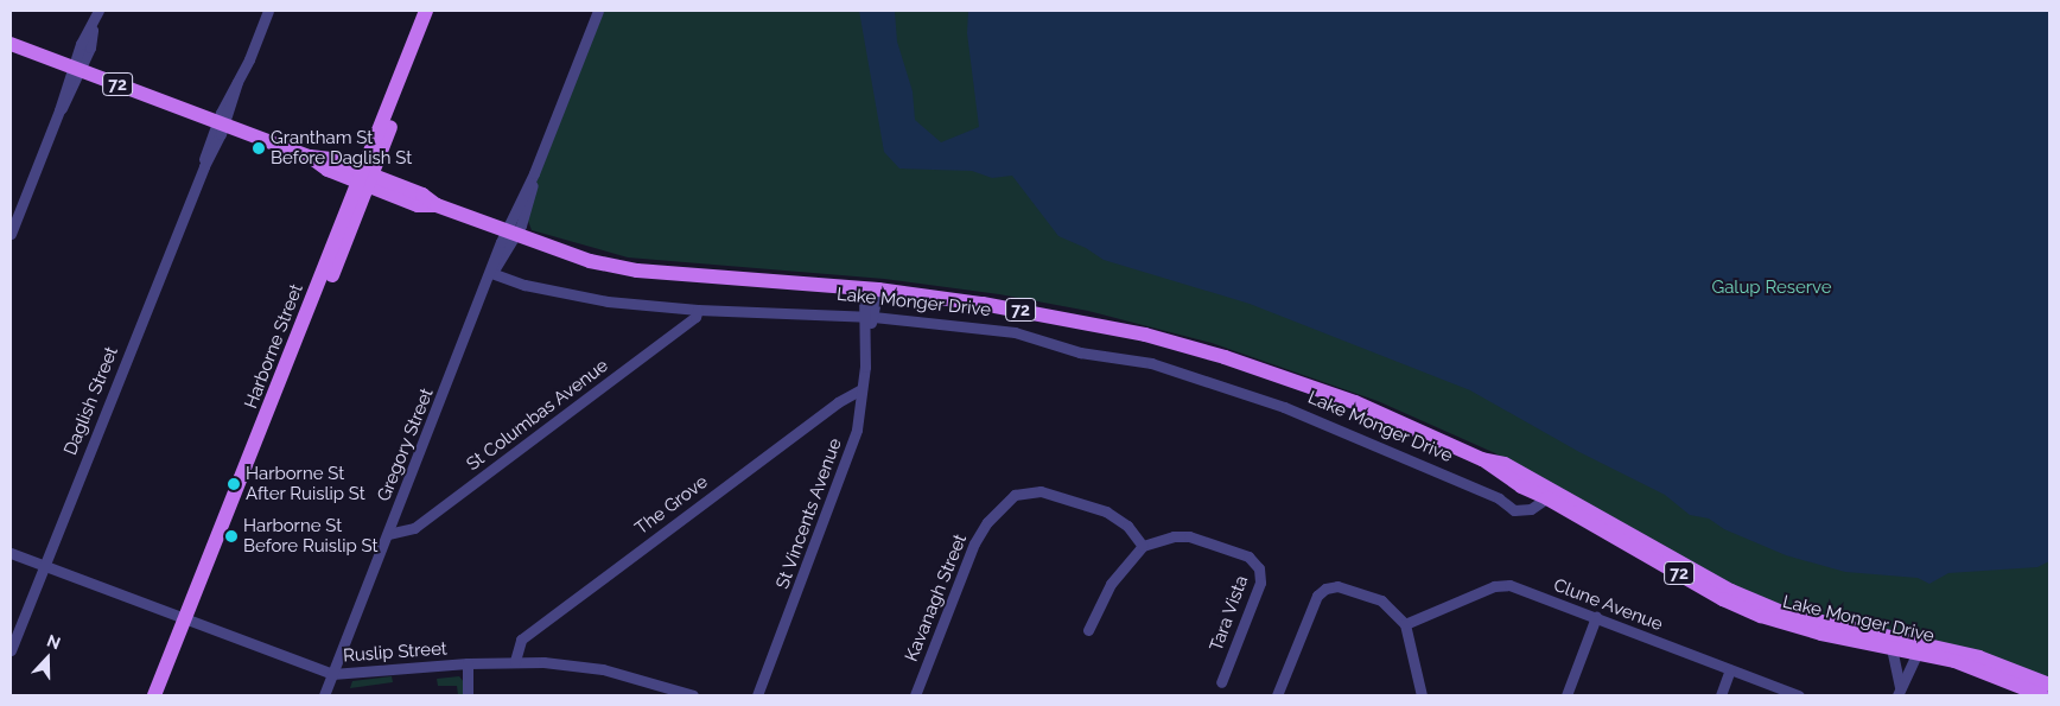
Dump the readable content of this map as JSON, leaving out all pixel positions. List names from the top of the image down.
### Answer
{
  "streets": {
    "main road": ["72", "Lake Monger Drive", "Harborne Street"],
    "street": [
      "Daglish Street",
      "St Columbas Avenue",
      "Gregory Street",
      "The Grove",
      "St Vincents Avenue",
      "Kavanagh Street",
      "Clune Avenue",
      "Tara Vista",
      "Ruslip Street"
    ]
  },
  "crossings": [
    ["72", "Lake Monger Drive"],
    ["72", "Harborne Street"],
    ["72", "Daglish Street"],
    ["72", "Gregory Street"],
    ["Lake Monger Drive", "St Columbas Avenue"],
    ["Lake Monger Drive", "Gregory Street"],
    ["Lake Monger Drive", "St Vincents Avenue"],
    ["Harborne Street", "Ruslip Street"],
    ["Daglish Street", "Ruslip Street"],
    ["St Columbas Avenue", "Gregory Street"],
    ["Gregory Street", "Ruslip Street"],
    ["The Grove", "St Vincents Avenue"],
    ["The Grove", "Ruslip Street"],
    ["Kavanagh Street", "Tara Vista"]
  ],
  "parks": ["Galup Reserve"],
  "places": ["Grantham St Before Daglish St", "Harborne St After Ruislip St", "Harborne St Before Ruislip St"],
  "north": "top"
}
